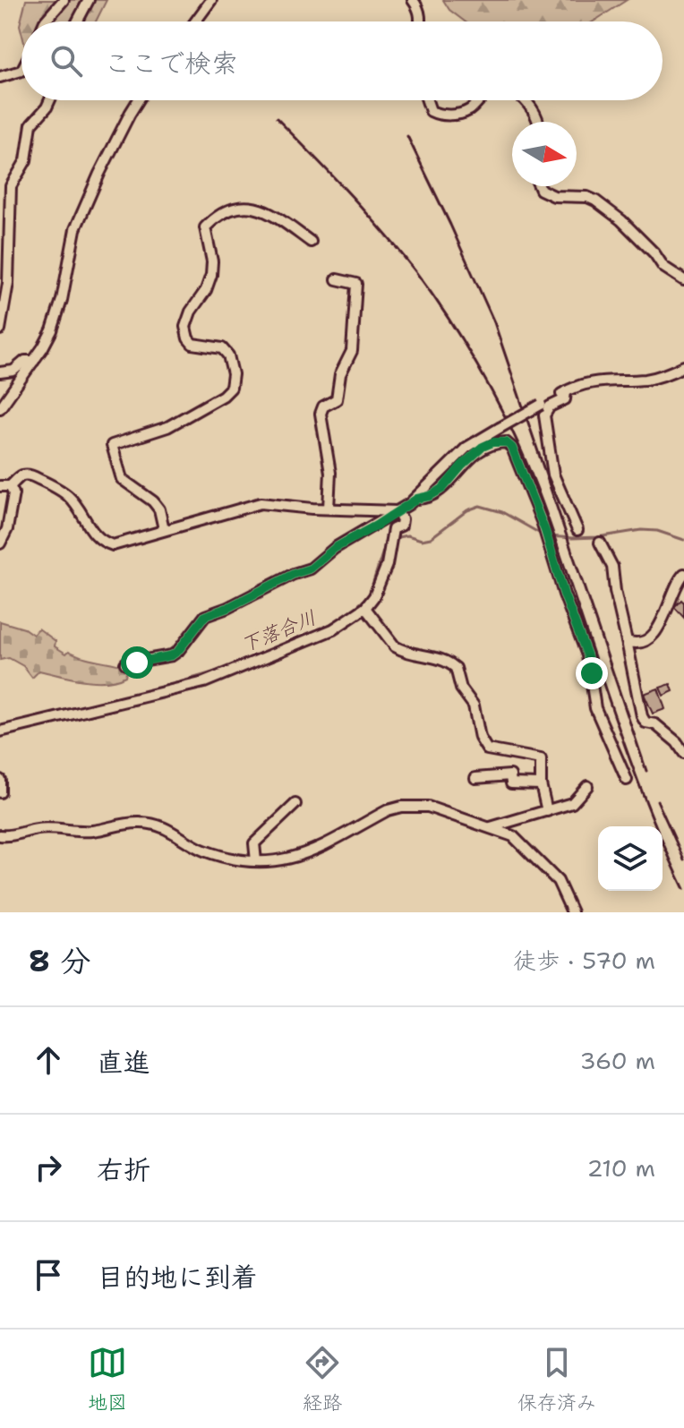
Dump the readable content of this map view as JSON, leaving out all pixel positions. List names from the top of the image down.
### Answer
{
  "water": ["下落合川"],
  "north": "right",
  "page": {
    "search": "ここで検索",
    "heading": ["8 分", "徒歩 · 570 m"],
    "list": [
      ["直進", "360 m"],
      ["右折", "210 m"],
      "目的地に到着"
    ],
    "nav": ["地図", "経路", "保存済み"]
  }
}
